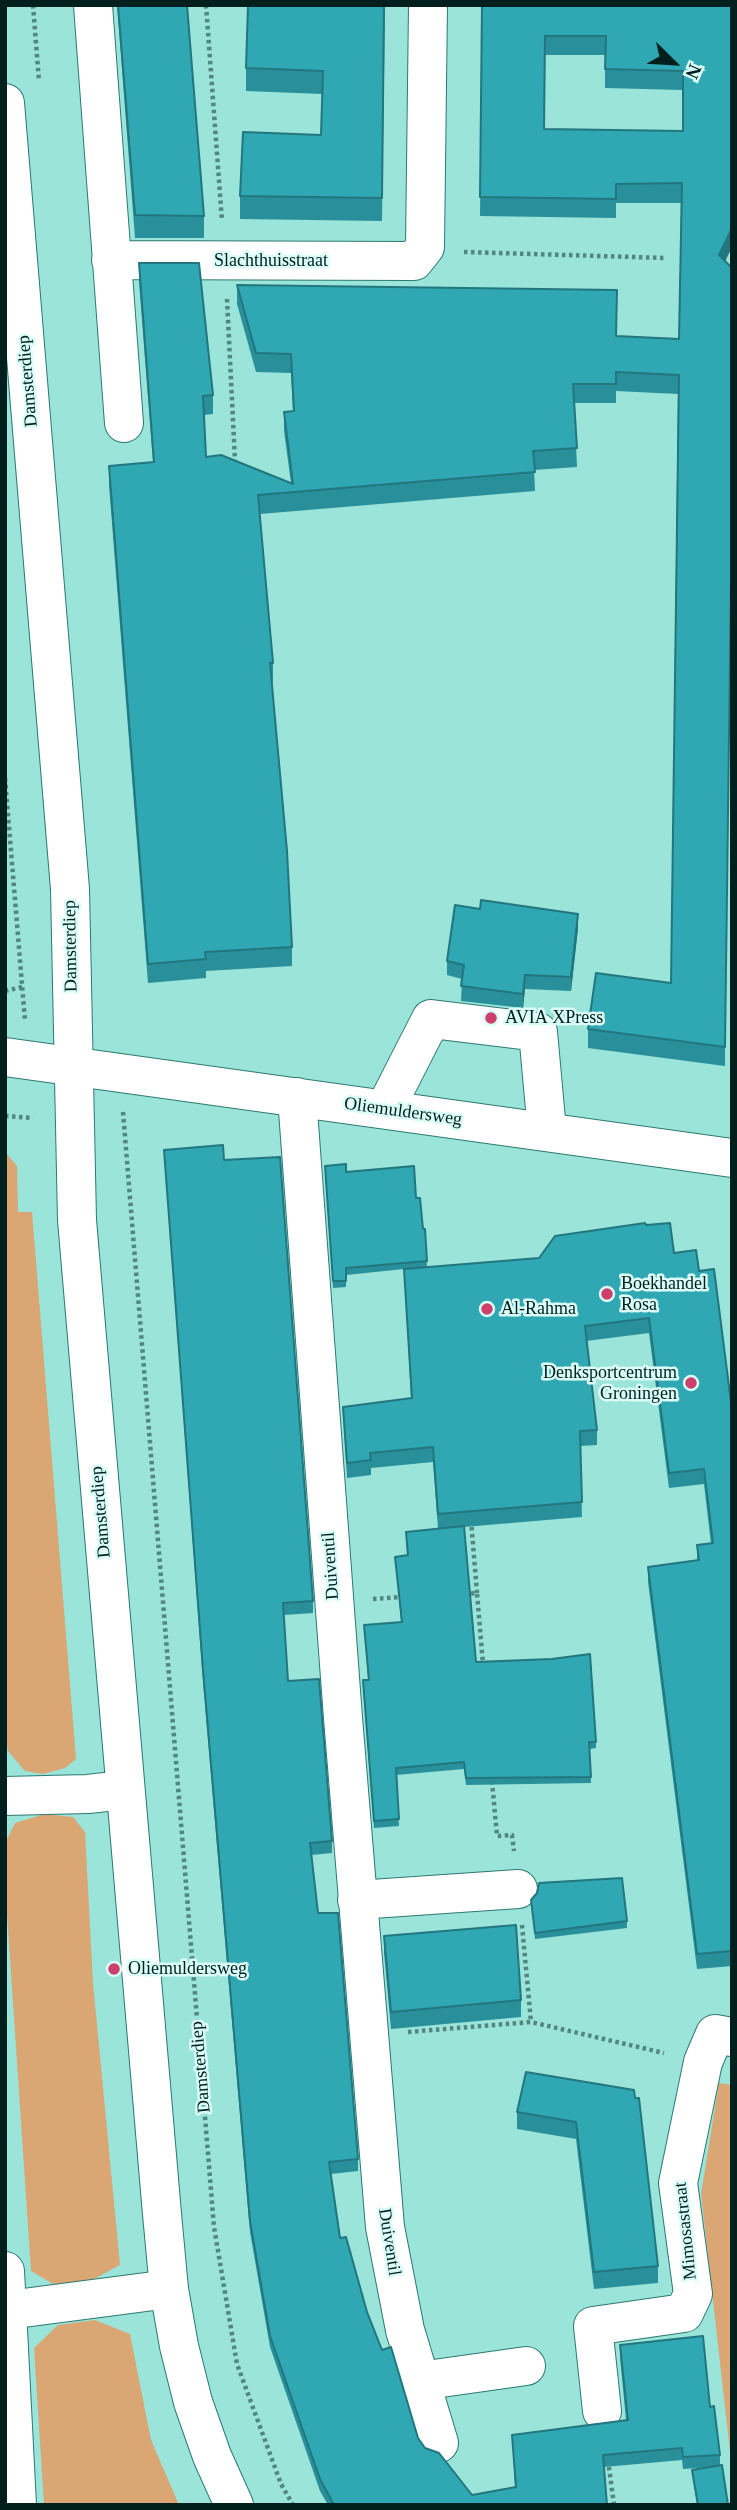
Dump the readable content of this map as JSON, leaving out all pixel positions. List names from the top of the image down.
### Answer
{
  "streets": {
    "street": [
      "Slachthuisstraat",
      "Damsterdiep",
      "Oliemuldersweg",
      "Duiventil",
      "Mimosastraat"
    ]
  },
  "crossings": [
    ["Damsterdiep", "Oliemuldersweg"],
    ["Oliemuldersweg", "Duiventil"]
  ],
  "places": [
    "AVIA XPress",
    "Boekhandel Rosa",
    "Al-Rahma",
    "Denksportcentrum Groningen",
    "Oliemuldersweg"
  ],
  "north": "bottom right"
}
